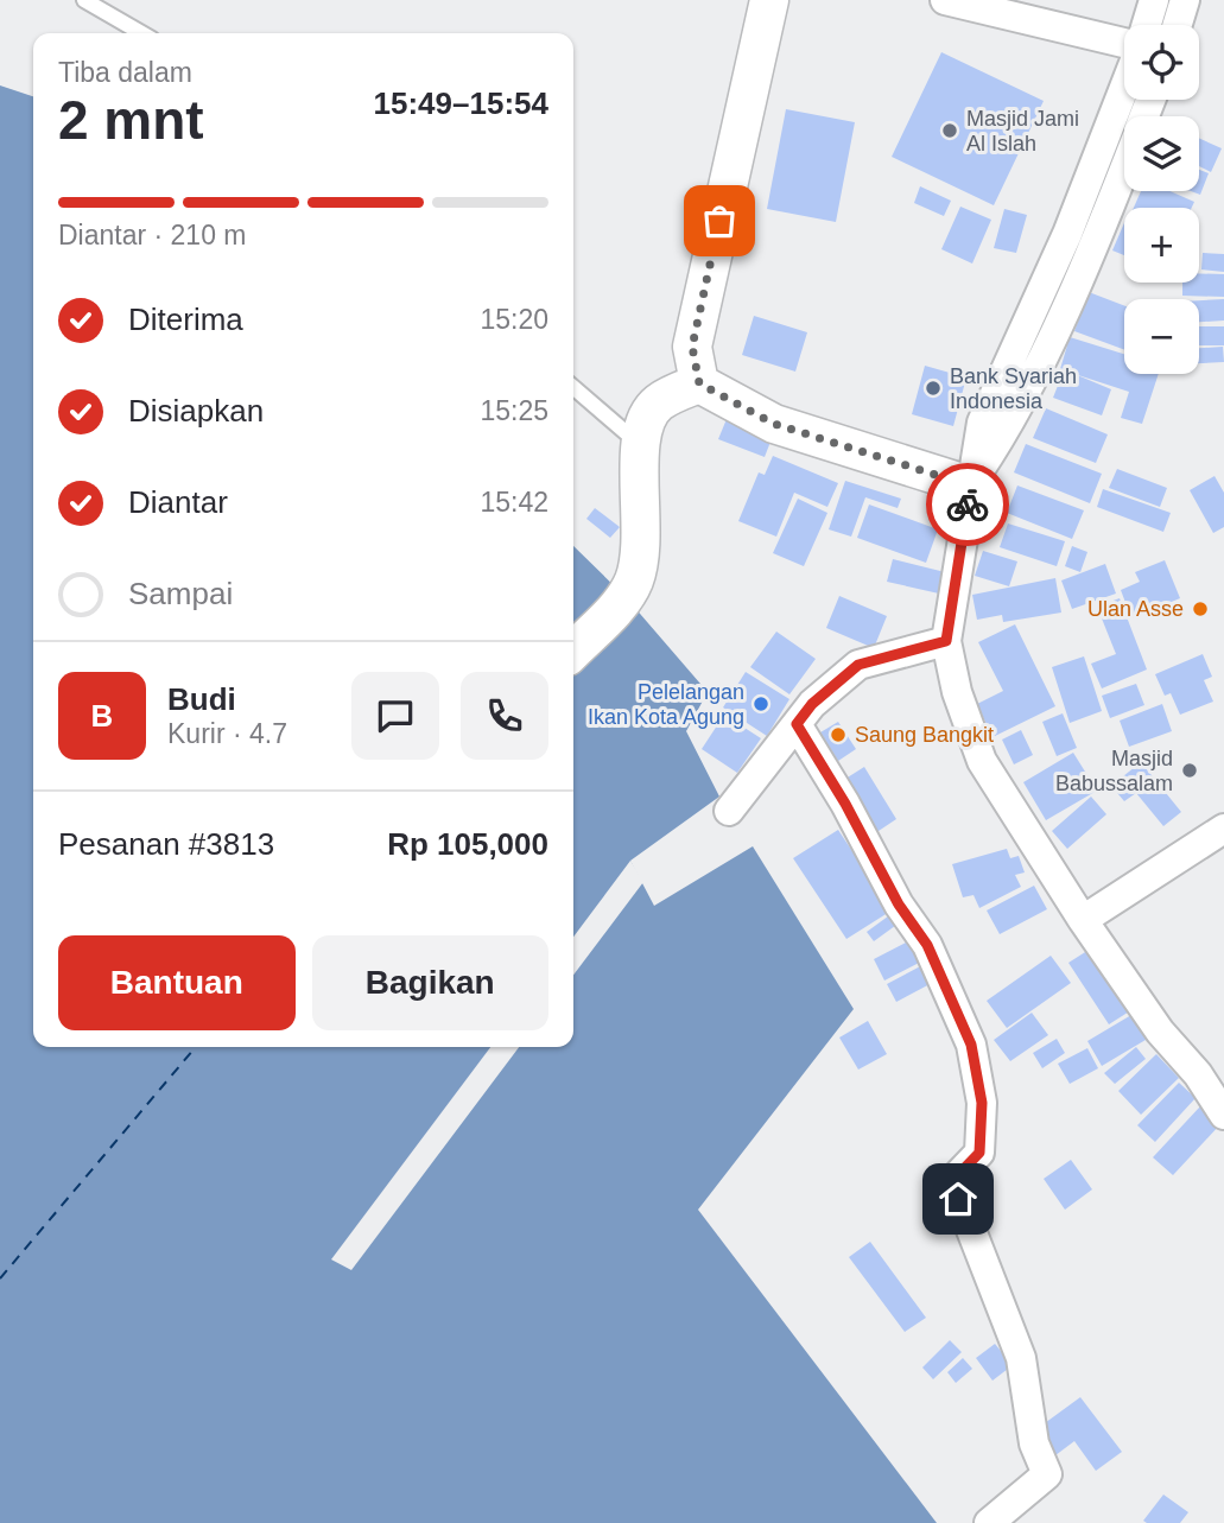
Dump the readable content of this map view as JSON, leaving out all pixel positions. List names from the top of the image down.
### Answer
{
  "places": [
    "Masjid Jami Al Islah",
    "Bank Syariah Indonesia",
    "Ulan Asse",
    "Pelelangan Ikan Kota Agung",
    "Saung Bangkit",
    "Masjid Babussalam"
  ],
  "page": {
    "map_buttons": ["+", "−"],
    "heading": ["2 mnt", "Tiba dalam", "15:49–15:54"],
    "panel": [
      "Budi",
      "Kurir · 4.7",
      "Pesanan #3813",
      "Rp 105,000"
    ],
    "bar": "Diantar · 210 m",
    "list": [
      ["Diterima", "15:20"],
      ["Disiapkan", "15:25"],
      ["Diantar", "15:42"],
      "Sampai"
    ],
    "round": "B",
    "buttons": ["Bantuan", "Bagikan"]
  }
}
